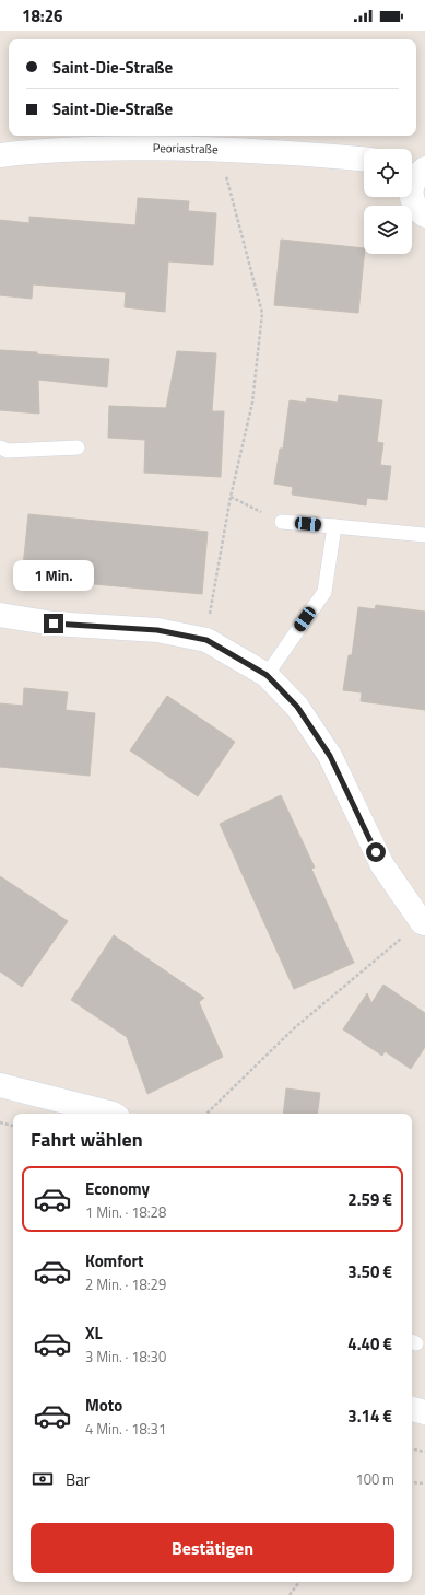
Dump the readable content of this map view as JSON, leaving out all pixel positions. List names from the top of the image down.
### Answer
{
  "streets": {
    "street": ["Peoriastraße"]
  },
  "page": {
    "status": "18:26",
    "banner": ["Saint-Die-Straße", "Saint-Die-Straße"],
    "bubble": "1 Min.",
    "heading": "Fahrt wählen",
    "list": [
      {
        "name": "Economy",
        "note": "1 Min. · 18:28",
        "value": "2.59 €"
      },
      {
        "name": "Komfort",
        "note": "2 Min. · 18:29",
        "value": "3.50 €"
      },
      {
        "name": "XL",
        "note": "3 Min. · 18:30",
        "value": "4.40 €"
      },
      {
        "name": "Moto",
        "note": "4 Min. · 18:31",
        "value": "3.14 €"
      }
    ],
    "pay": ["Bar", "100 m"],
    "buttons": "Bestätigen"
  }
}
